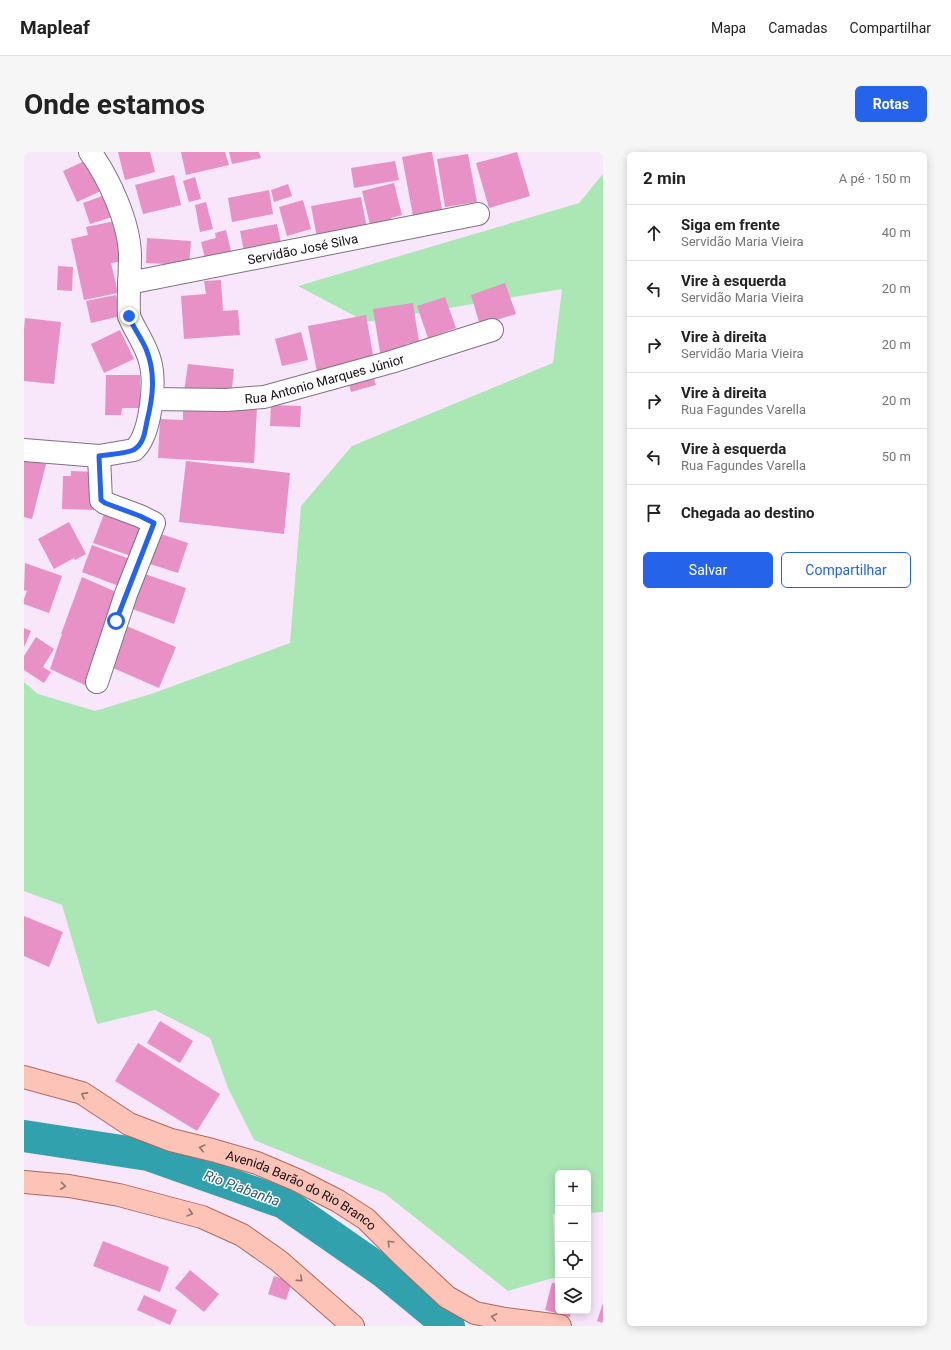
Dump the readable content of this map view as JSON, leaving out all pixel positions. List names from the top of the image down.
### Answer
{
  "streets": {
    "main road": ["Avenida Barão do Rio Branco"],
    "street": ["Servidão José Silva", "Rua Antonio Marques Júnior"]
  },
  "water": ["Rio Piabanha"],
  "page": {
    "header": "Mapleaf",
    "nav": ["Mapa", "Camadas", "Compartilhar"],
    "buttons": [
      "Rotas",
      ["Salvar", "Compartilhar"]
    ],
    "title": "Onde estamos",
    "heading": ["2 min", "A pé · 150 m"],
    "list": [
      ["Siga em frente", "Servidão Maria Vieira", "40 m"],
      ["Vire à esquerda", "Servidão Maria Vieira", "20 m"],
      ["Vire à direita", "Servidão Maria Vieira", "20 m"],
      ["Vire à direita", "Rua Fagundes Varella", "20 m"],
      ["Vire à esquerda", "Rua Fagundes Varella", "50 m"],
      "Chegada ao destino"
    ],
    "map_buttons": ["+", "−"]
  }
}
